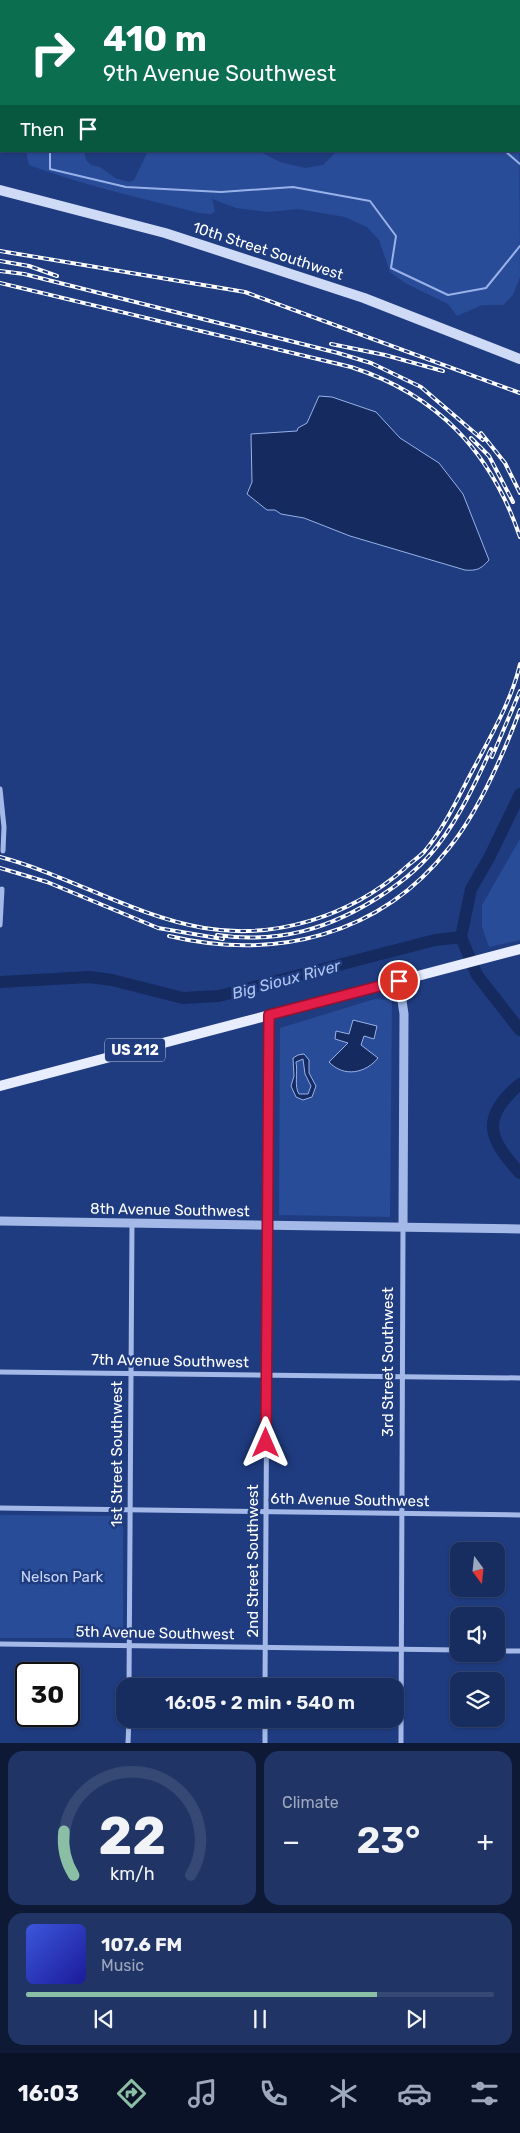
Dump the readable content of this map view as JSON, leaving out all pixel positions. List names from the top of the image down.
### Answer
{
  "streets": {
    "main road": ["10th Street Southwest", "US 212"],
    "street": [
      "8th Avenue Southwest",
      "7th Avenue Southwest",
      "3rd Street Southwest",
      "1st Street Southwest",
      "6th Avenue Southwest",
      "2nd Street Southwest",
      "5th Avenue Southwest"
    ]
  },
  "crossings": [
    ["US 212", "3rd Street Southwest"],
    ["US 212", "2nd Street Southwest"],
    ["8th Avenue Southwest", "3rd Street Southwest"],
    ["8th Avenue Southwest", "1st Street Southwest"],
    ["8th Avenue Southwest", "2nd Street Southwest"],
    ["7th Avenue Southwest", "3rd Street Southwest"],
    ["7th Avenue Southwest", "1st Street Southwest"],
    ["7th Avenue Southwest", "2nd Street Southwest"],
    ["3rd Street Southwest", "6th Avenue Southwest"],
    ["3rd Street Southwest", "5th Avenue Southwest"],
    ["1st Street Southwest", "6th Avenue Southwest"],
    ["1st Street Southwest", "5th Avenue Southwest"],
    ["6th Avenue Southwest", "2nd Street Southwest"],
    ["2nd Street Southwest", "5th Avenue Southwest"]
  ],
  "water": ["Big Sioux River"],
  "parks": ["Nelson Park"],
  "north": "bottom",
  "page": {
    "turn": ["410 m", "9th Avenue Southwest"],
    "then": "Then",
    "limit": "30",
    "trip": "16:05 · 2 min · 540 m",
    "tile": "Climate",
    "heat": ["−", "23°", "+"],
    "song": ["107.6 FM", "Music"],
    "tabs": "16:03",
    "gauge": ["22", "km/h"]
  }
}
